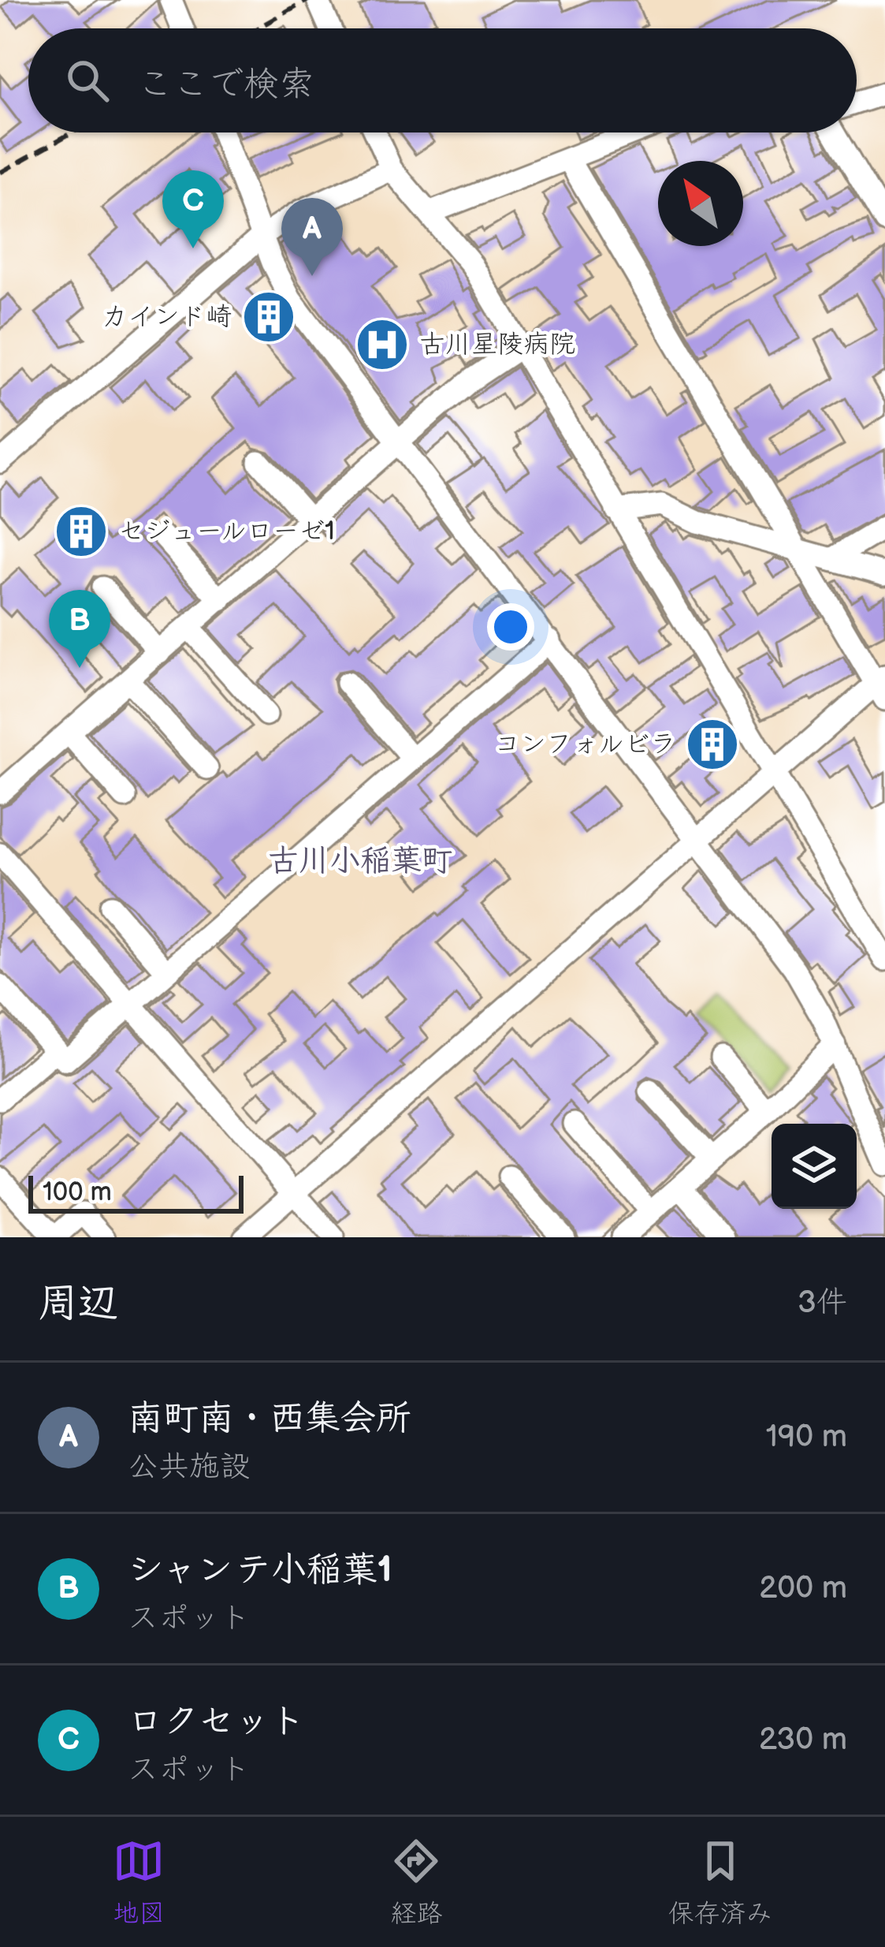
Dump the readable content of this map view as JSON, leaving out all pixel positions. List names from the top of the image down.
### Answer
{
  "districts": ["古川小稲葉町"],
  "places": {
    "building": ["カインド崎", "セジュールローゼ1", "コンフォルビラ"],
    "hospital": ["古川星陵病院"]
  },
  "scale_bar": "100 m",
  "north": "top left",
  "page": {
    "search": "ここで検索",
    "pins": ["C", "A", "B"],
    "scale": "100 m",
    "heading": ["周辺", "3件"],
    "list": [
      {
        "mark": "A",
        "name": "南町南・西集会所",
        "note": "公共施設",
        "value": "190 m"
      },
      {
        "mark": "B",
        "name": "シャンテ小稲葉1",
        "note": "スポット",
        "value": "200 m"
      },
      {
        "mark": "C",
        "name": "ロクセット",
        "note": "スポット",
        "value": "230 m"
      }
    ],
    "nav": ["地図", "経路", "保存済み"]
  }
}
